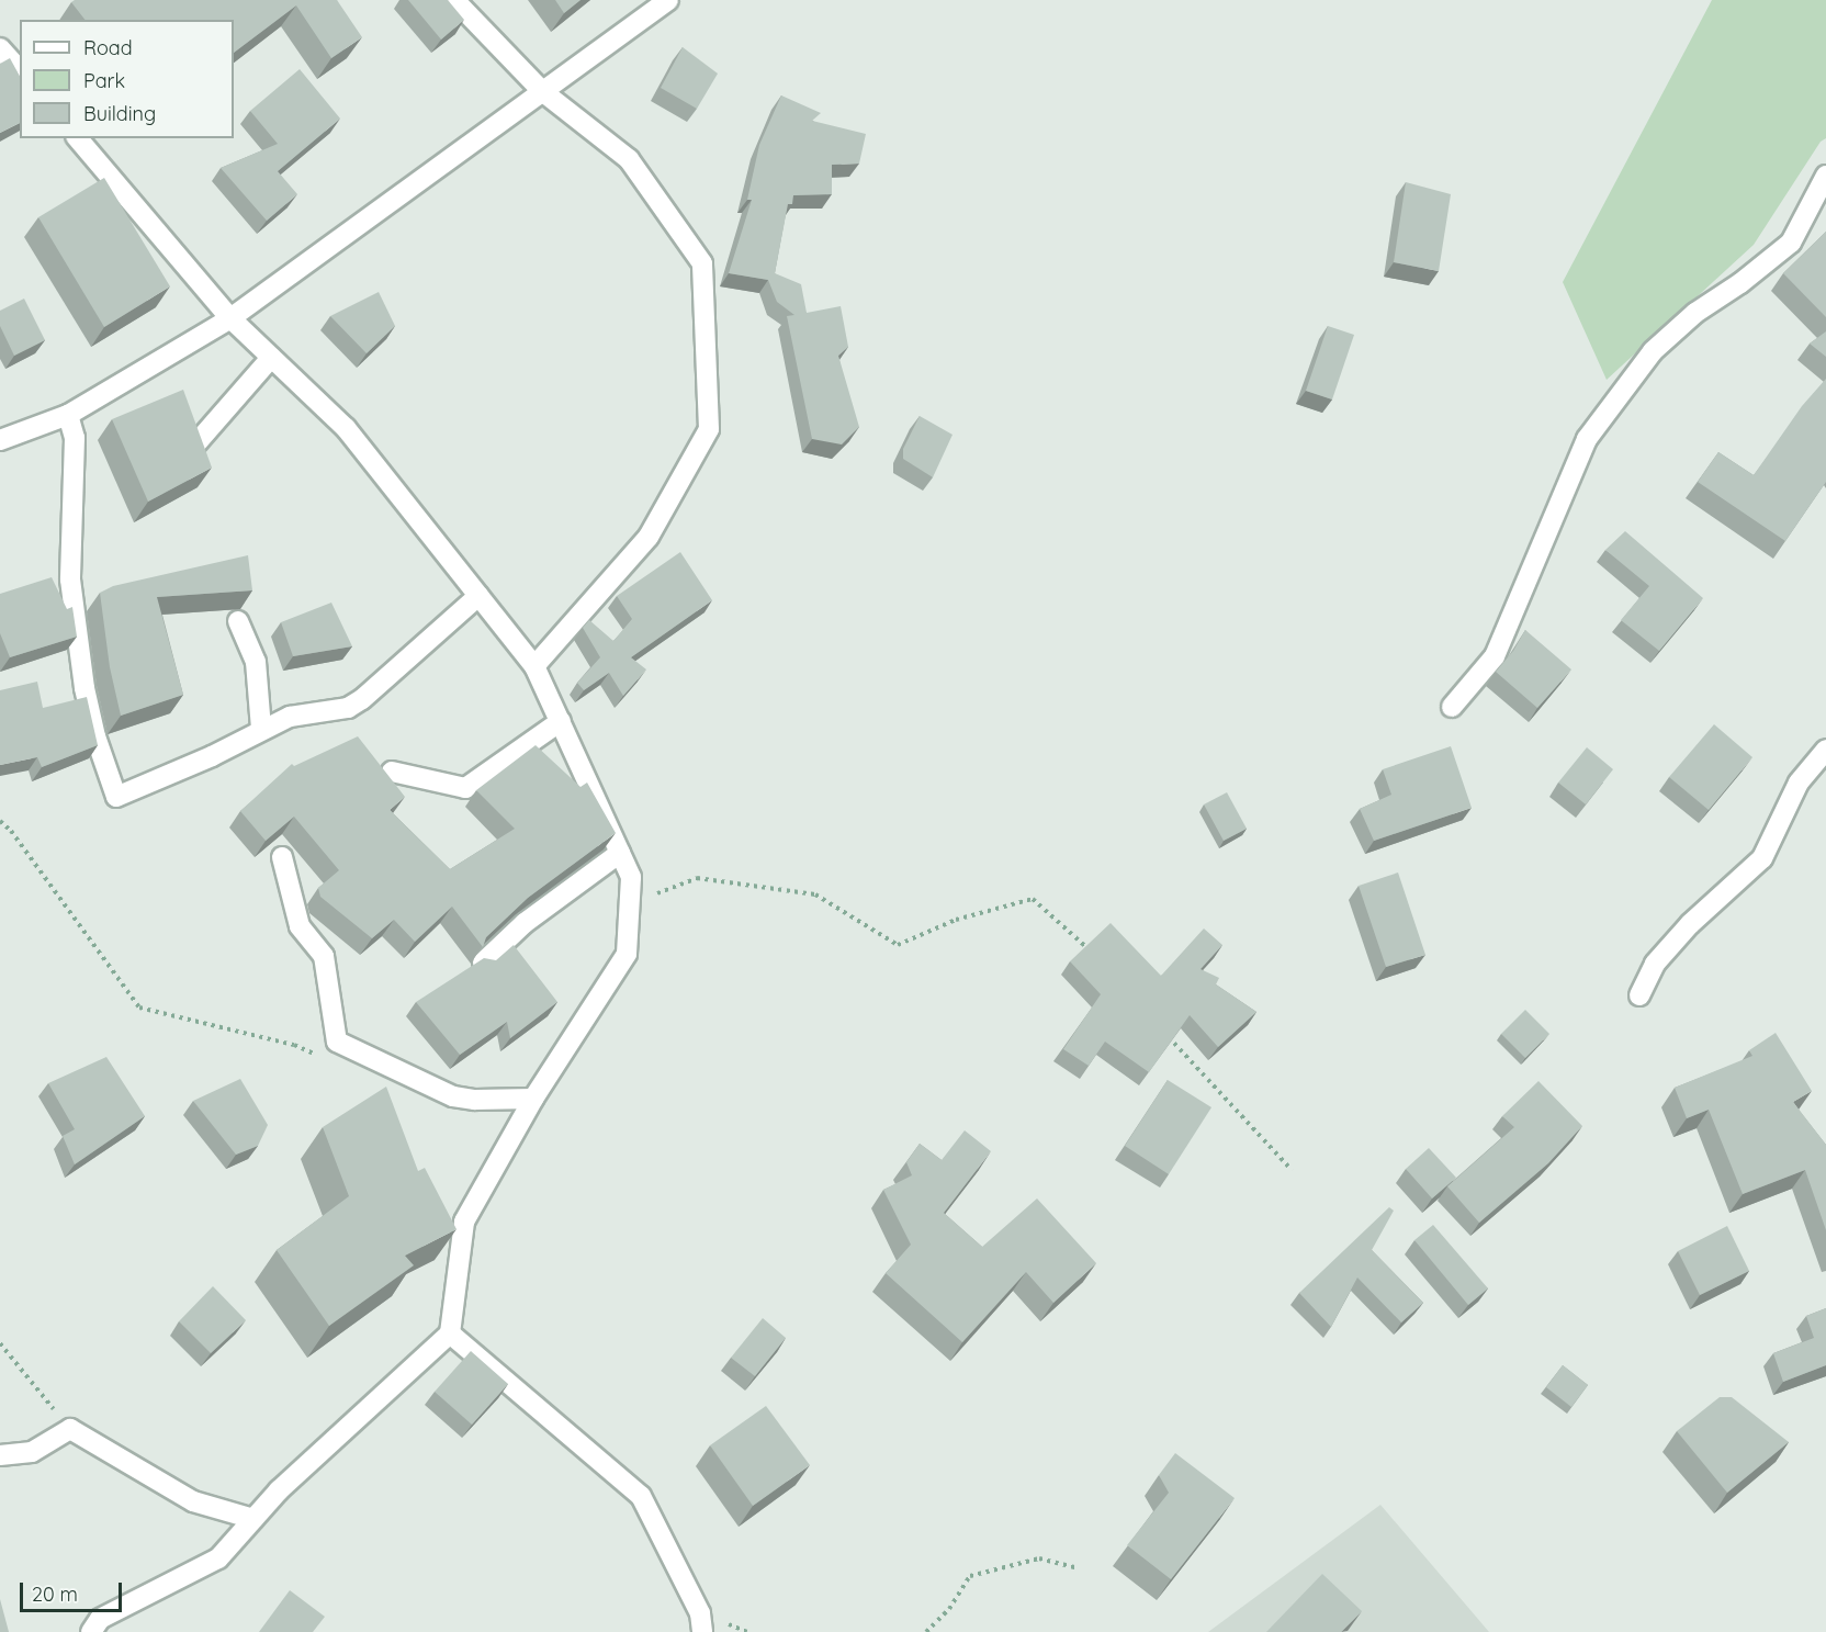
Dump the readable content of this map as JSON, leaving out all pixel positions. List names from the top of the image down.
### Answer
{
  "legend": ["Road", "Park", "Building"],
  "scale_bar": "20 m"
}
